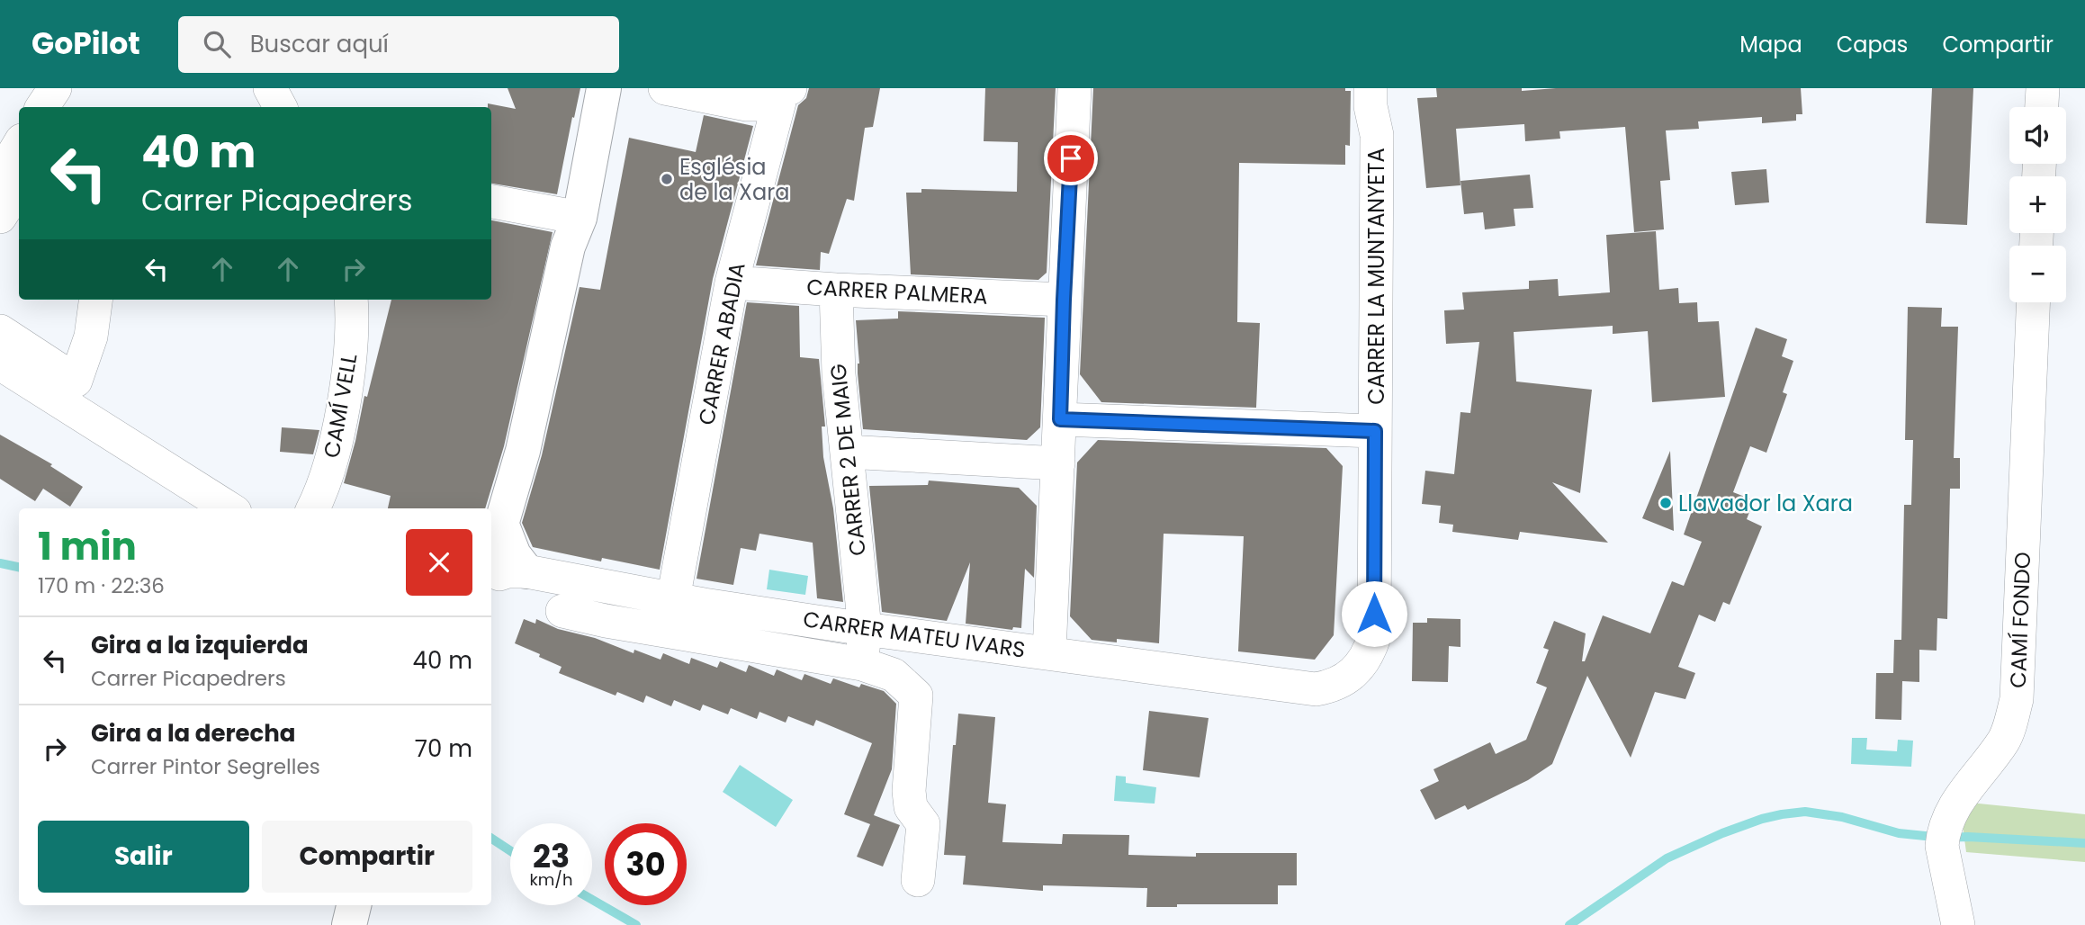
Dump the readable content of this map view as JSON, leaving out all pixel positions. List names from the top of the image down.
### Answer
{
  "streets": {
    "street": [
      "CARRER LA MUNTANYETA",
      "CARRER PALMERA",
      "CARRER ABADIA",
      "CAMÍ VELL",
      "CARRER 2 DE MAIG",
      "CAMÍ FONDO",
      "CARRER MATEU IVARS"
    ]
  },
  "crossings": [
    ["CARRER LA MUNTANYETA", "CARRER MATEU IVARS"],
    ["CARRER PALMERA", "CARRER ABADIA"],
    ["CARRER PALMERA", "CARRER 2 DE MAIG"],
    ["CARRER ABADIA", "CARRER MATEU IVARS"],
    ["CARRER 2 DE MAIG", "CARRER MATEU IVARS"]
  ],
  "places": ["Església de la Xara", "Llavador la Xara"],
  "page": {
    "header": "GoPilot",
    "search": "Buscar aquí",
    "nav": ["Mapa", "Capas", "Compartir"],
    "map_buttons": ["+", "−"],
    "turn": ["40 m", "Carrer Picapedrers"],
    "heading": ["1 min", "170 m · 22:36"],
    "list": [
      {
        "name": "Gira a la izquierda",
        "note": "Carrer Picapedrers",
        "value": "40 m"
      },
      {
        "name": "Gira a la derecha",
        "note": "Carrer Pintor Segrelles",
        "value": "70 m"
      }
    ],
    "buttons": ["Salir", "Compartir"],
    "speed": "23 km/h",
    "limit": "30"
  }
}
